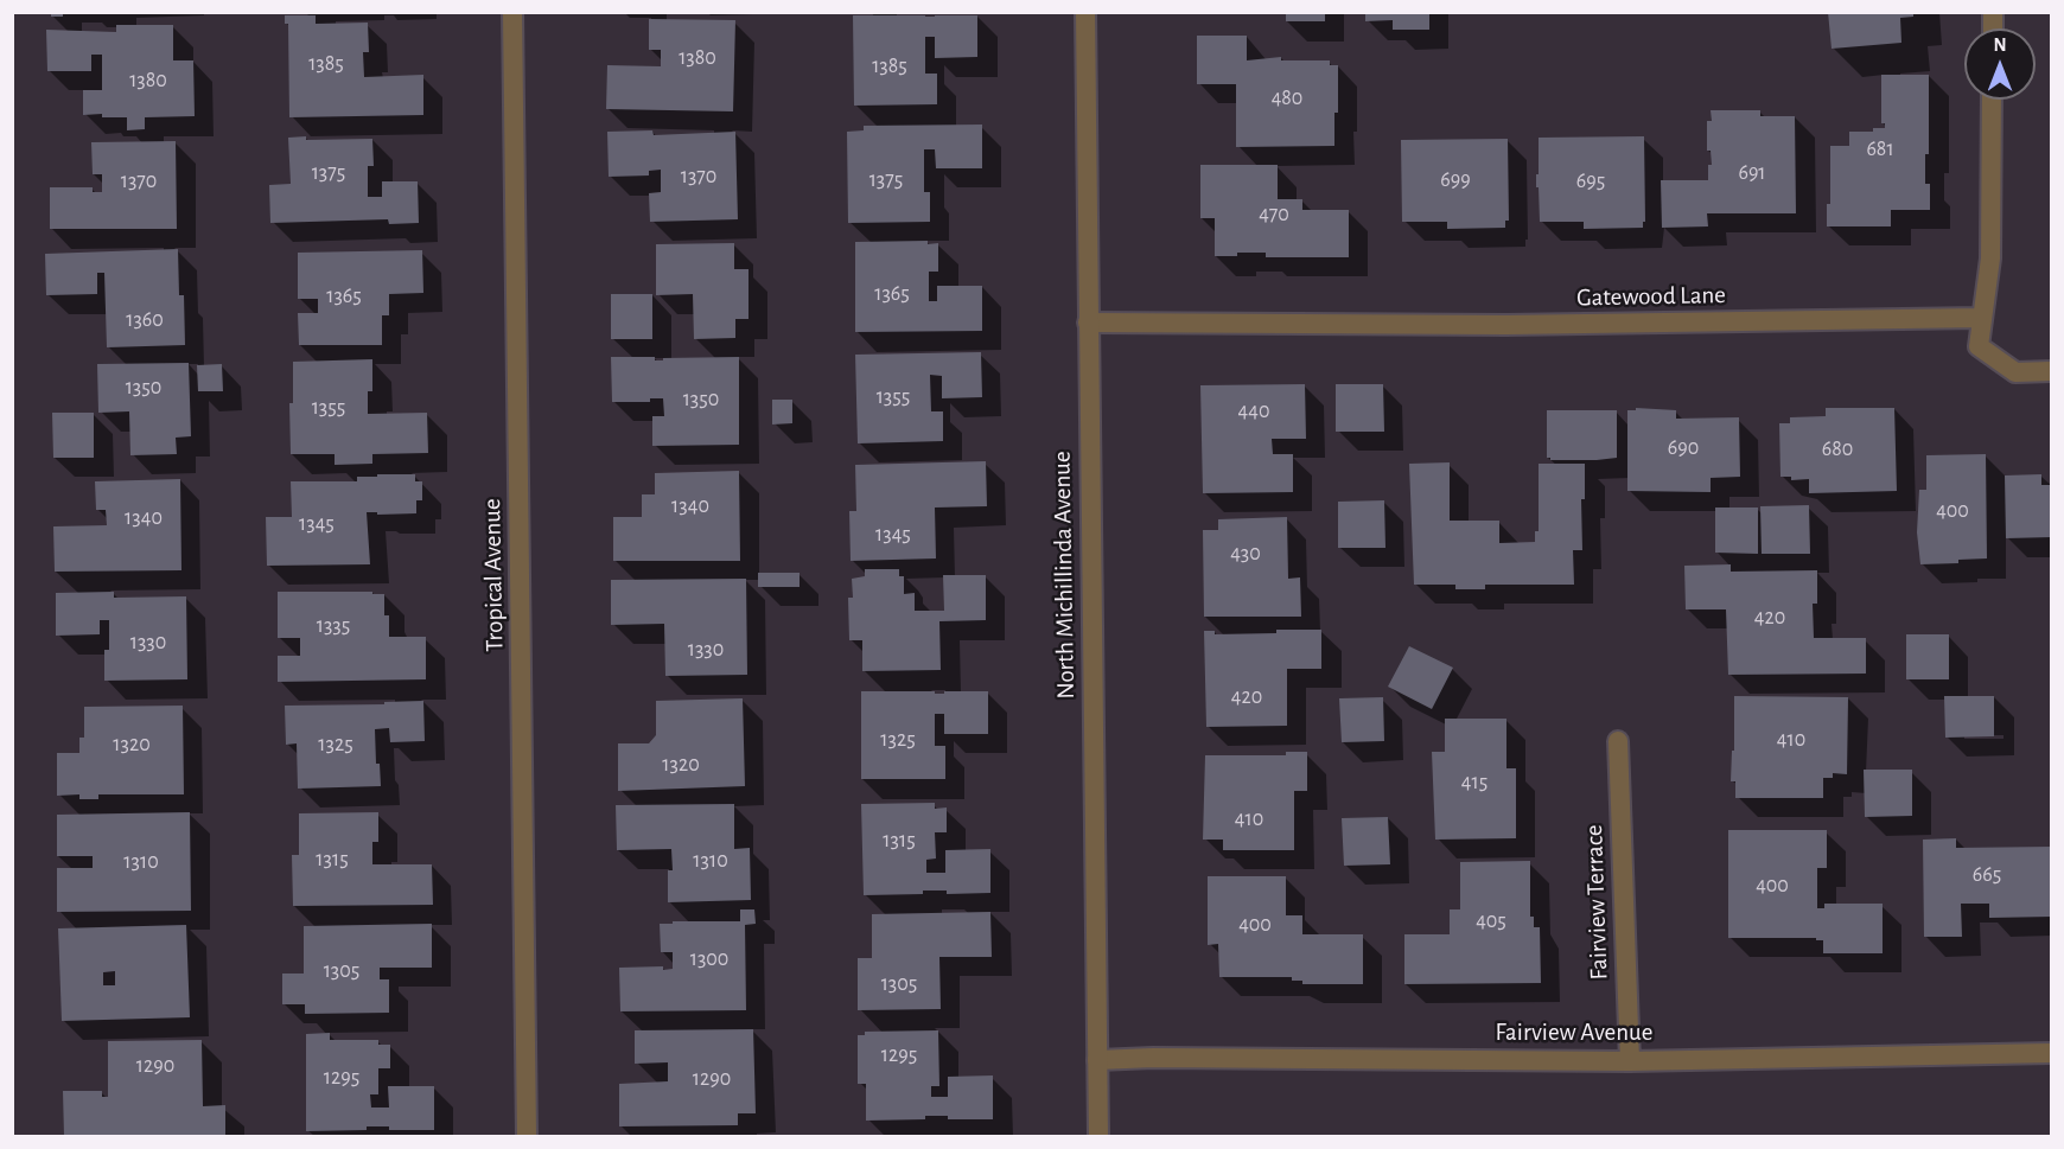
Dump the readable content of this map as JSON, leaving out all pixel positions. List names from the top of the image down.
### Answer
{
  "streets": {
    "street": [
      "Gatewood Lane",
      "Tropical Avenue",
      "North Michillinda Avenue",
      "Fairview Terrace",
      "Fairview Avenue"
    ]
  },
  "crossings": [
    ["Gatewood Lane", "North Michillinda Avenue"],
    ["North Michillinda Avenue", "Fairview Avenue"],
    ["Fairview Terrace", "Fairview Avenue"]
  ],
  "house_numbers": [
    "1380",
    "1385",
    "1385",
    "1380",
    "480",
    "681",
    "1375",
    "691",
    "1370",
    "1375",
    "699",
    "1370",
    "695",
    "470",
    "1365",
    "1365",
    "1360",
    "1350",
    "1355",
    "1350",
    "1355",
    "440",
    "690",
    "680",
    "1340",
    "400",
    "1340",
    "1345",
    "1345",
    "430",
    "420",
    "1335",
    "1330",
    "1330",
    "420",
    "1325",
    "410",
    "1320",
    "1325",
    "1320",
    "415",
    "410",
    "1315",
    "1315",
    "1310",
    "1310",
    "665",
    "400",
    "405",
    "400",
    "1300",
    "1305",
    "1305",
    "1295",
    "1290",
    "1295",
    "1290"
  ],
  "north": "top"
}
